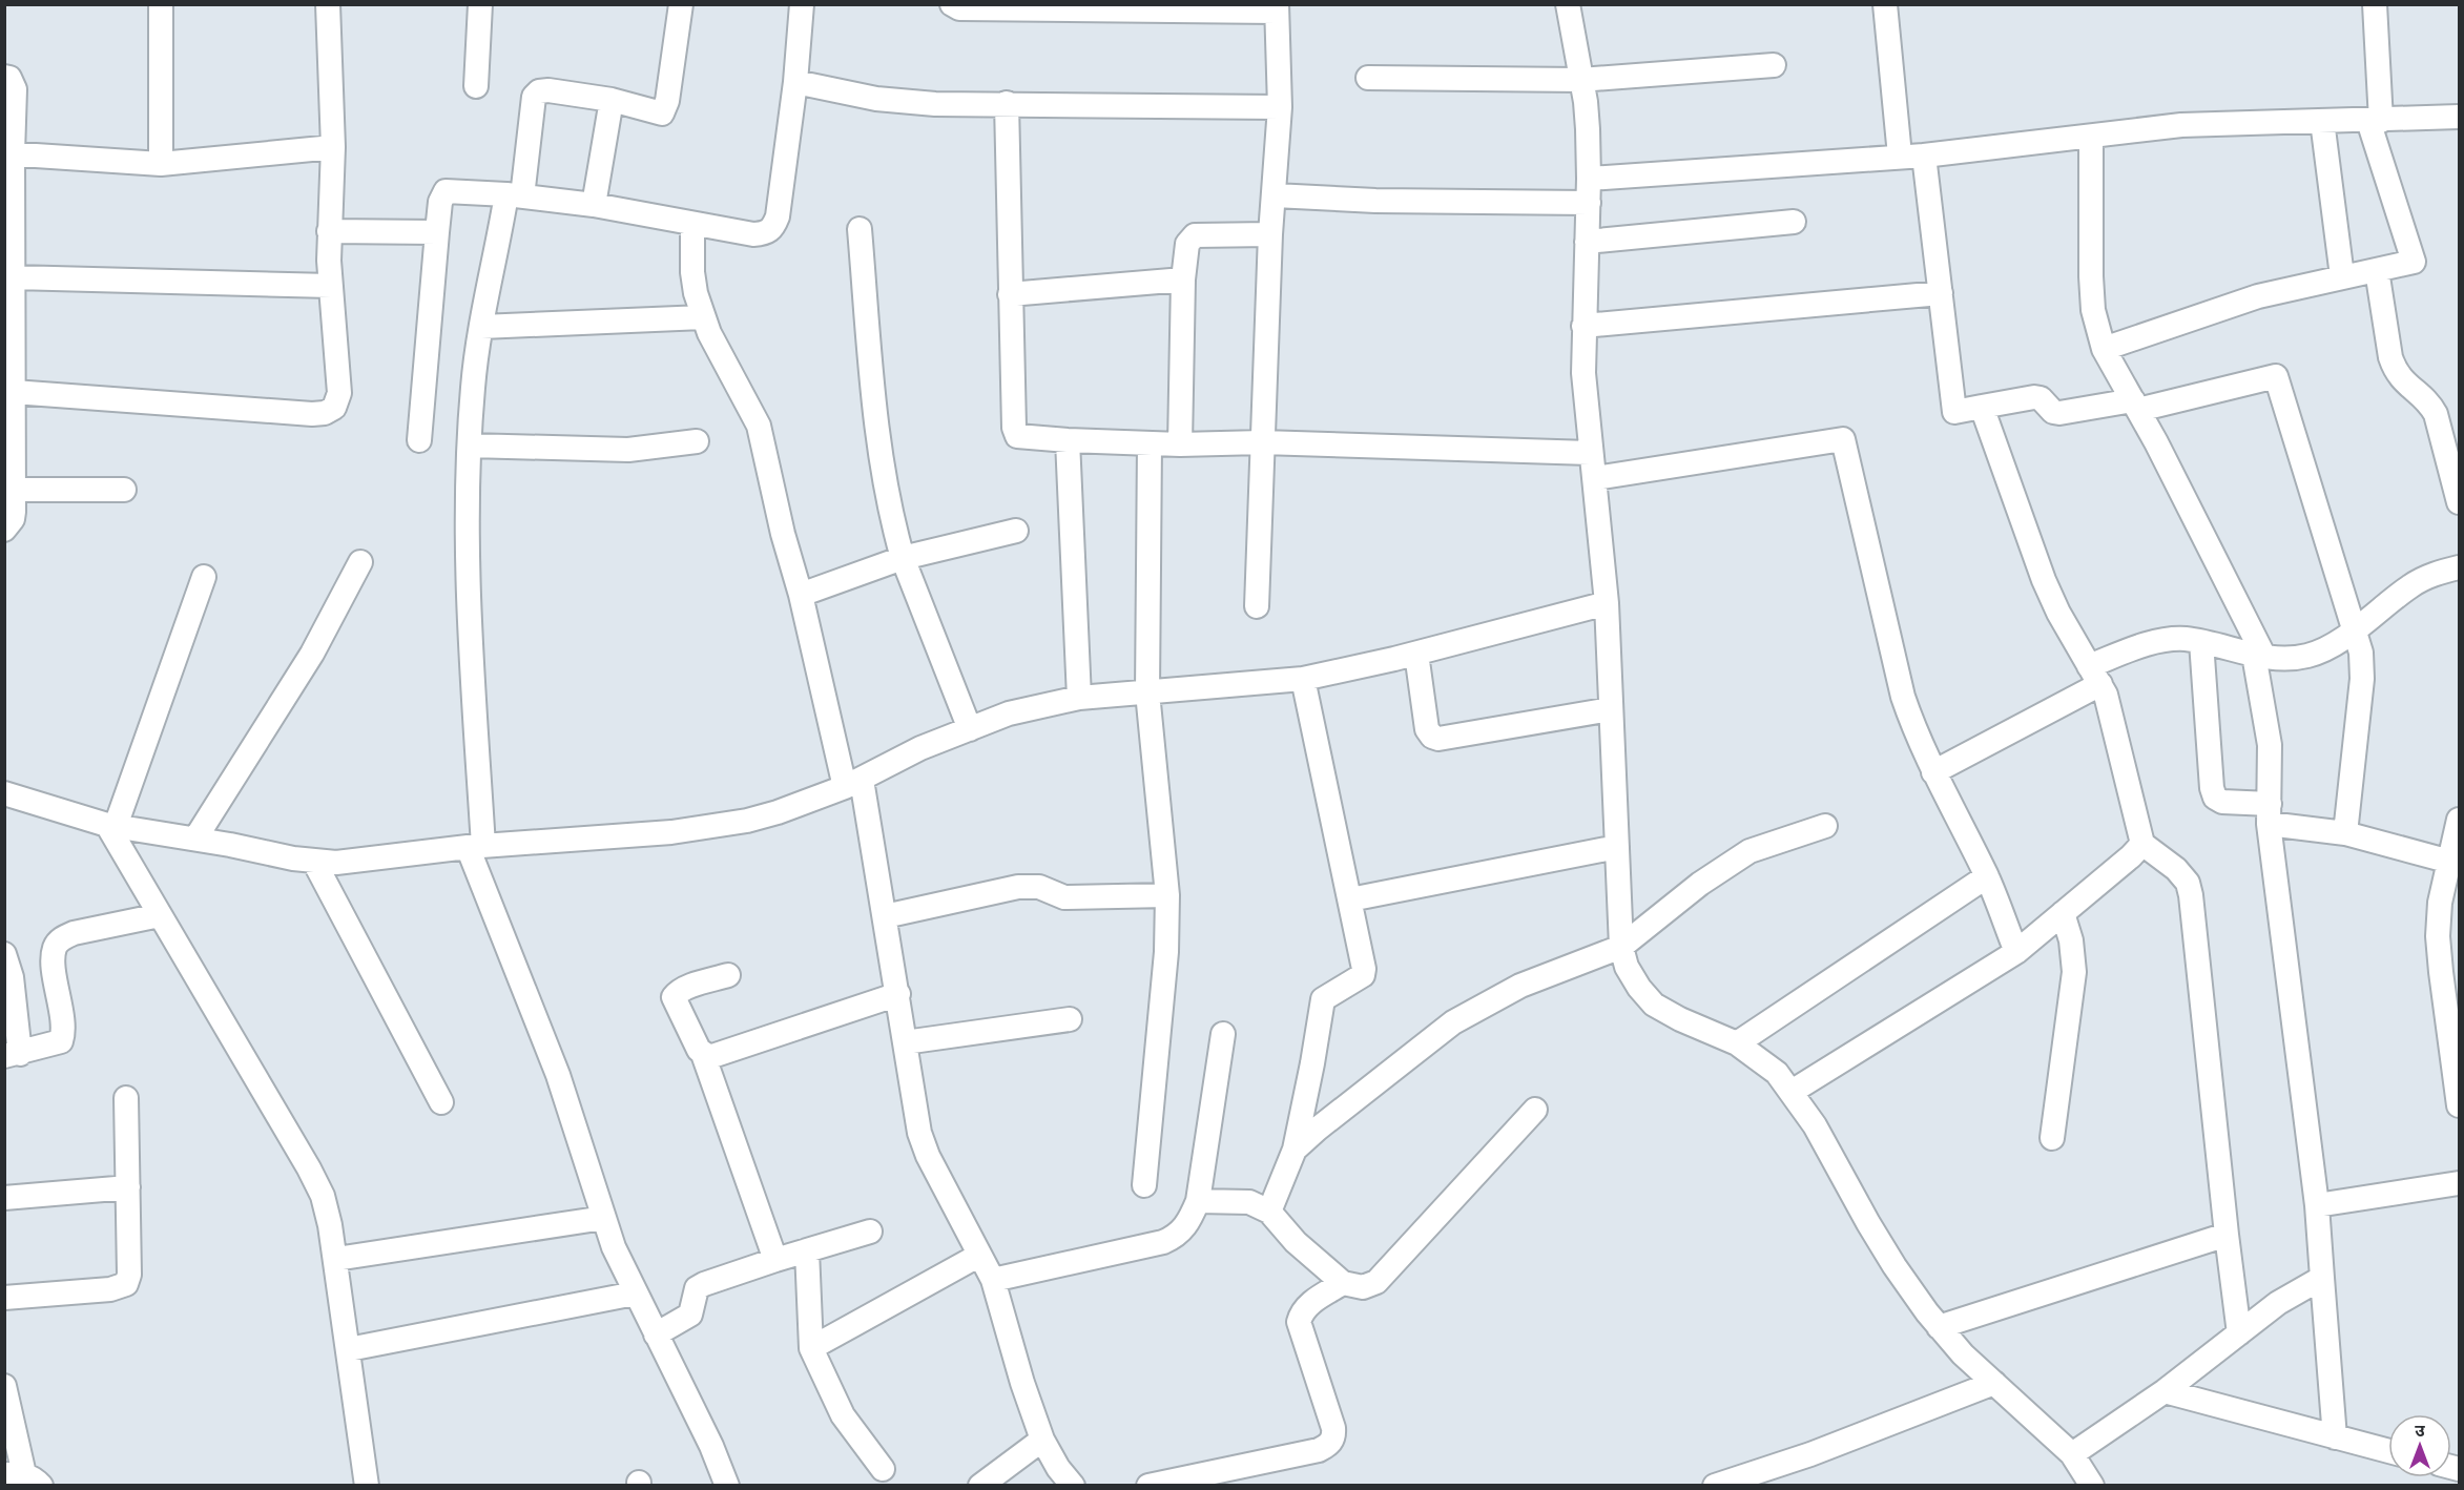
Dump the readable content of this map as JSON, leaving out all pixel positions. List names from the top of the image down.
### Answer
{
  "north": "top"
}
